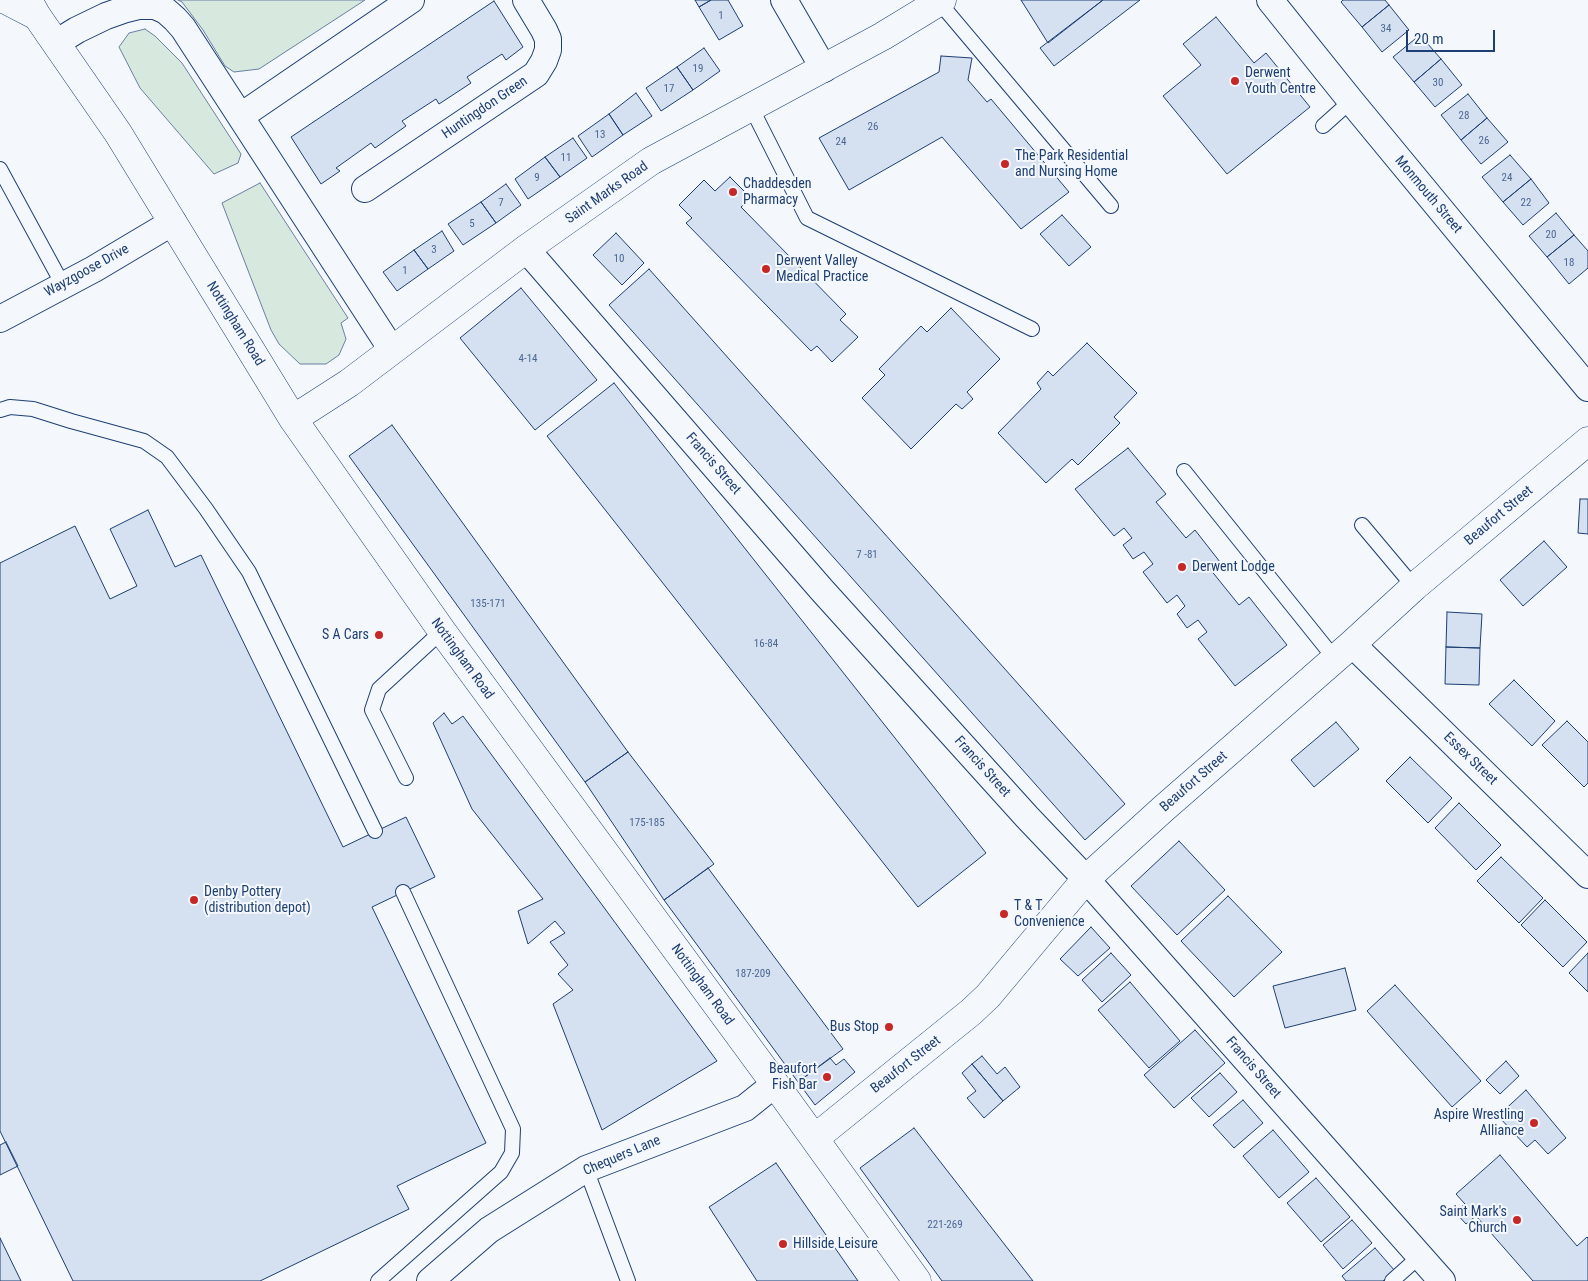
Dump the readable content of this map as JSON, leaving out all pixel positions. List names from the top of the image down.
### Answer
{
  "streets": {
    "street": [
      "Huntingdon Green",
      "Saint Marks Road",
      "Monmouth Street",
      "Wayzgoose Drive",
      "Nottingham Road",
      "Francis Street",
      "Beaufort Street",
      "Essex Street",
      "Chequers Lane"
    ]
  },
  "crossings": [
    ["Saint Marks Road", "Nottingham Road"],
    ["Saint Marks Road", "Francis Street"],
    ["Wayzgoose Drive", "Nottingham Road"],
    ["Nottingham Road", "Beaufort Street"],
    ["Nottingham Road", "Chequers Lane"],
    ["Francis Street", "Beaufort Street"],
    ["Beaufort Street", "Essex Street"]
  ],
  "places": [
    "Derwent Youth Centre",
    "The Park Residential and Nursing Home",
    "Chaddesden Pharmacy",
    "Derwent Valley Medical Practice",
    "Derwent Lodge",
    "S A Cars",
    "Denby Pottery (distribution depot)",
    "T & T Convenience",
    "Bus Stop",
    "Beaufort Fish Bar",
    "Aspire Wrestling Alliance",
    "Saint Mark's Church",
    "Hillside Leisure"
  ],
  "house_numbers": [
    "1",
    "34",
    "19",
    "30",
    "17",
    "28",
    "26",
    "13",
    "26",
    "24",
    "11",
    "9",
    "24",
    "7",
    "22",
    "5",
    "20",
    "3",
    "10",
    "18",
    "1",
    "4-14",
    "7 -81",
    "135-171",
    "16-84",
    "175-185",
    "187-209",
    "221-269"
  ],
  "scale_bar": "20 m"
}
